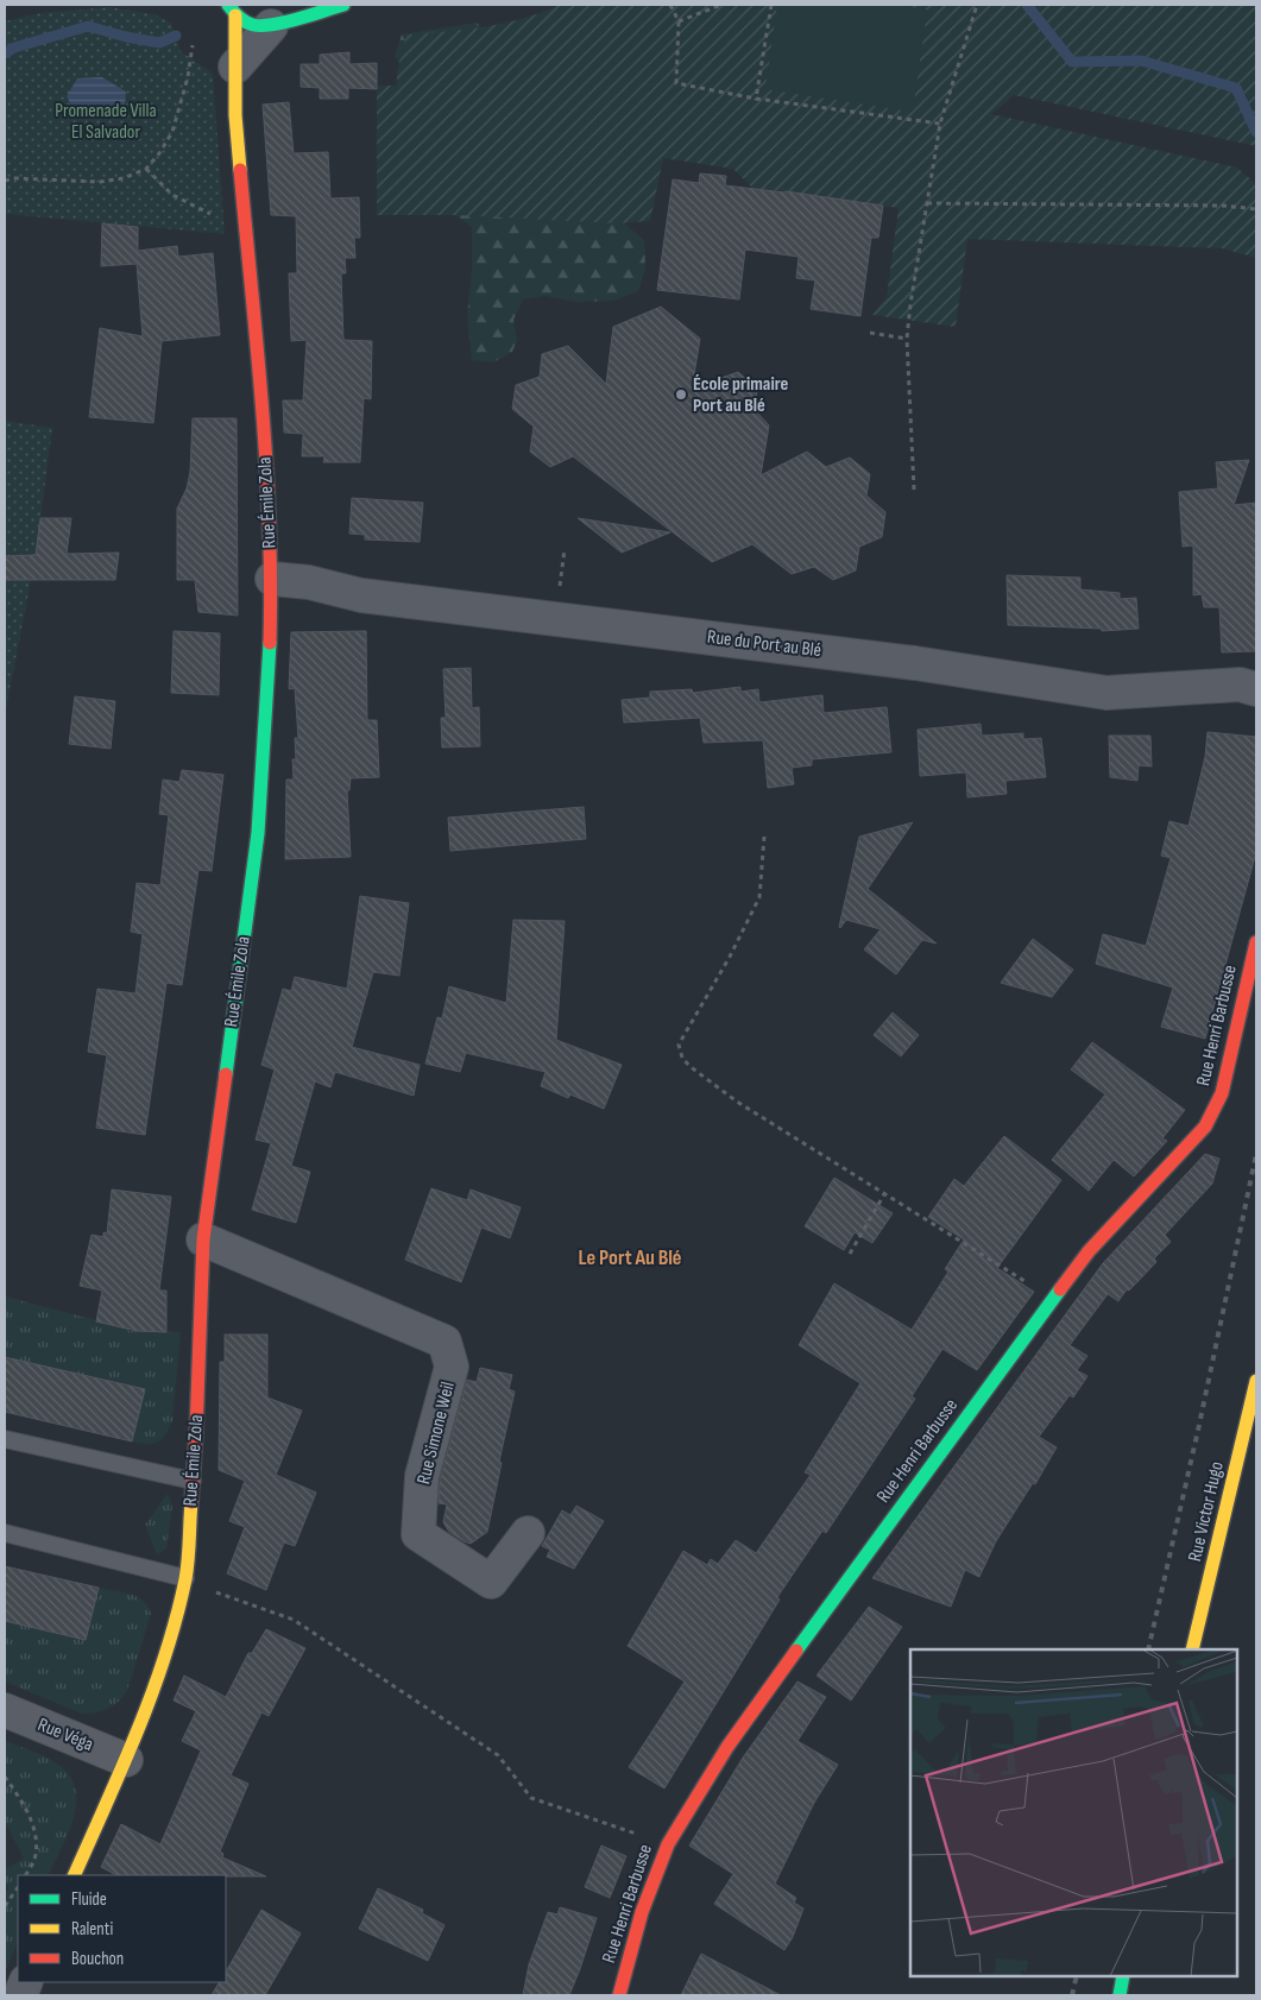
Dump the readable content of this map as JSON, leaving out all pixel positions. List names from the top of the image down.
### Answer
{
  "streets": {
    "street": [
      "Rue Émile Zola",
      "Rue du Port au Blé",
      "Rue Henri Barbusse",
      "Rue Simone Weil",
      "Rue Victor Hugo",
      "Rue Véga"
    ]
  },
  "crossings": [
    ["Rue Émile Zola", "Rue du Port au Blé"],
    ["Rue Émile Zola", "Rue Simone Weil"],
    ["Rue Émile Zola", "Rue Véga"]
  ],
  "districts": ["Le Port Au Blé"],
  "parks": ["Promenade Villa El Salvador"],
  "places": ["École primaire Port au Blé"],
  "legend": ["Fluide", "Ralenti", "Bouchon"]
}
